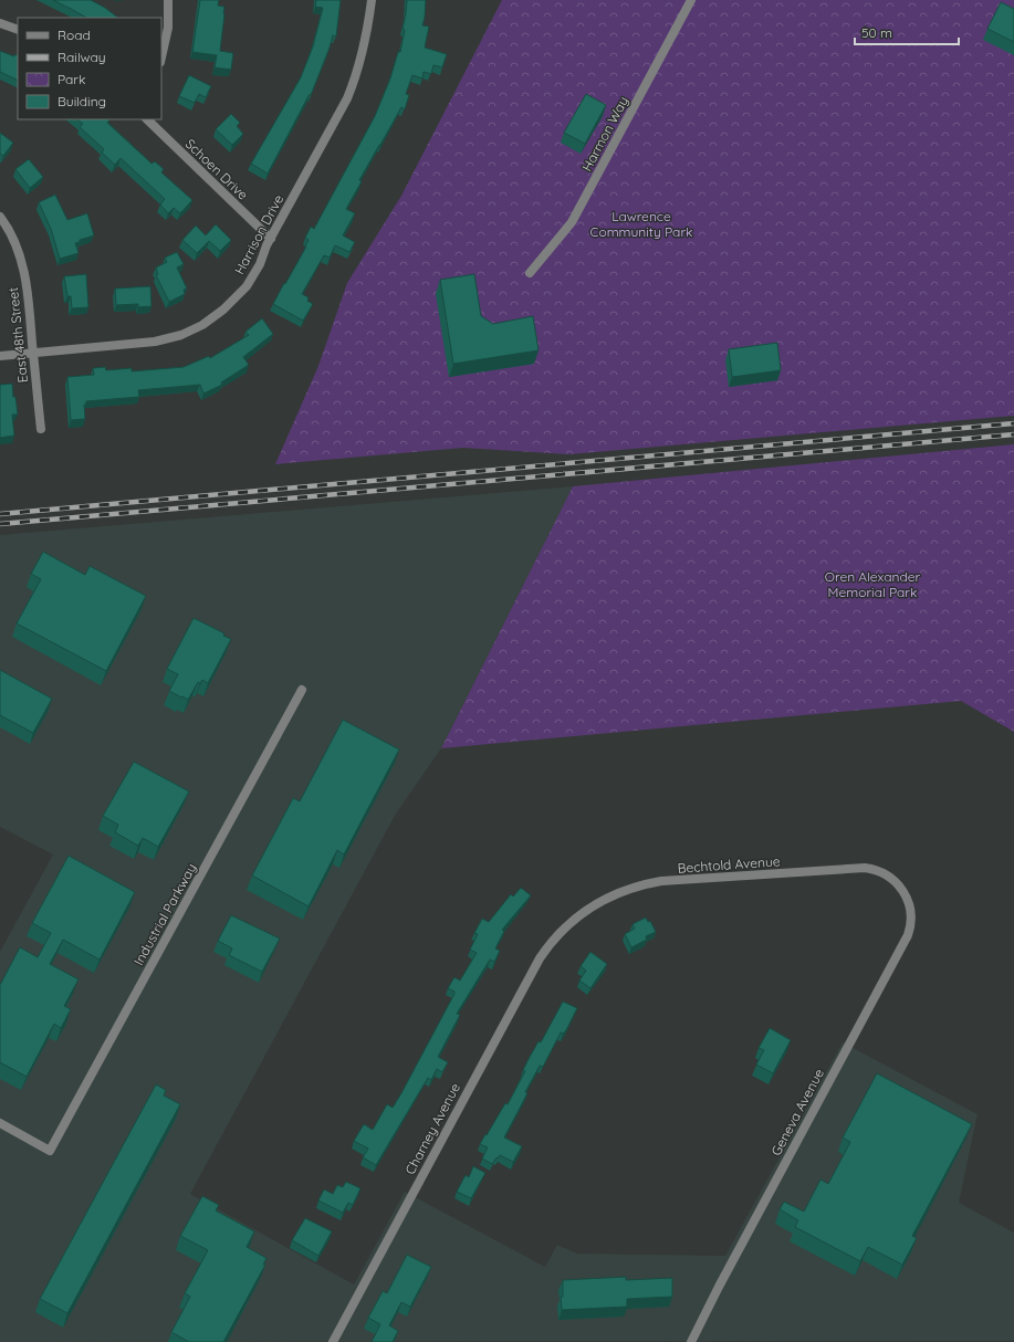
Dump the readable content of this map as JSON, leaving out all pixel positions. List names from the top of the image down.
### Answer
{
  "streets": {
    "street": [
      "Harmon Way",
      "Schoen Drive",
      "Harrison Drive",
      "East 48th Street",
      "Bechtold Avenue",
      "Industrial Parkway",
      "Geneva Avenue",
      "Charney Avenue"
    ]
  },
  "crossings": [
    ["Schoen Drive", "Harrison Drive"],
    ["Harrison Drive", "East 48th Street"],
    ["Bechtold Avenue", "Geneva Avenue"],
    ["Bechtold Avenue", "Charney Avenue"]
  ],
  "parks": ["Lawrence Community Park", "Oren Alexander Memorial Park"],
  "legend": [
    "Road",
    "Railway",
    "Park",
    "Building"
  ],
  "scale_bar": "50 m"
}
